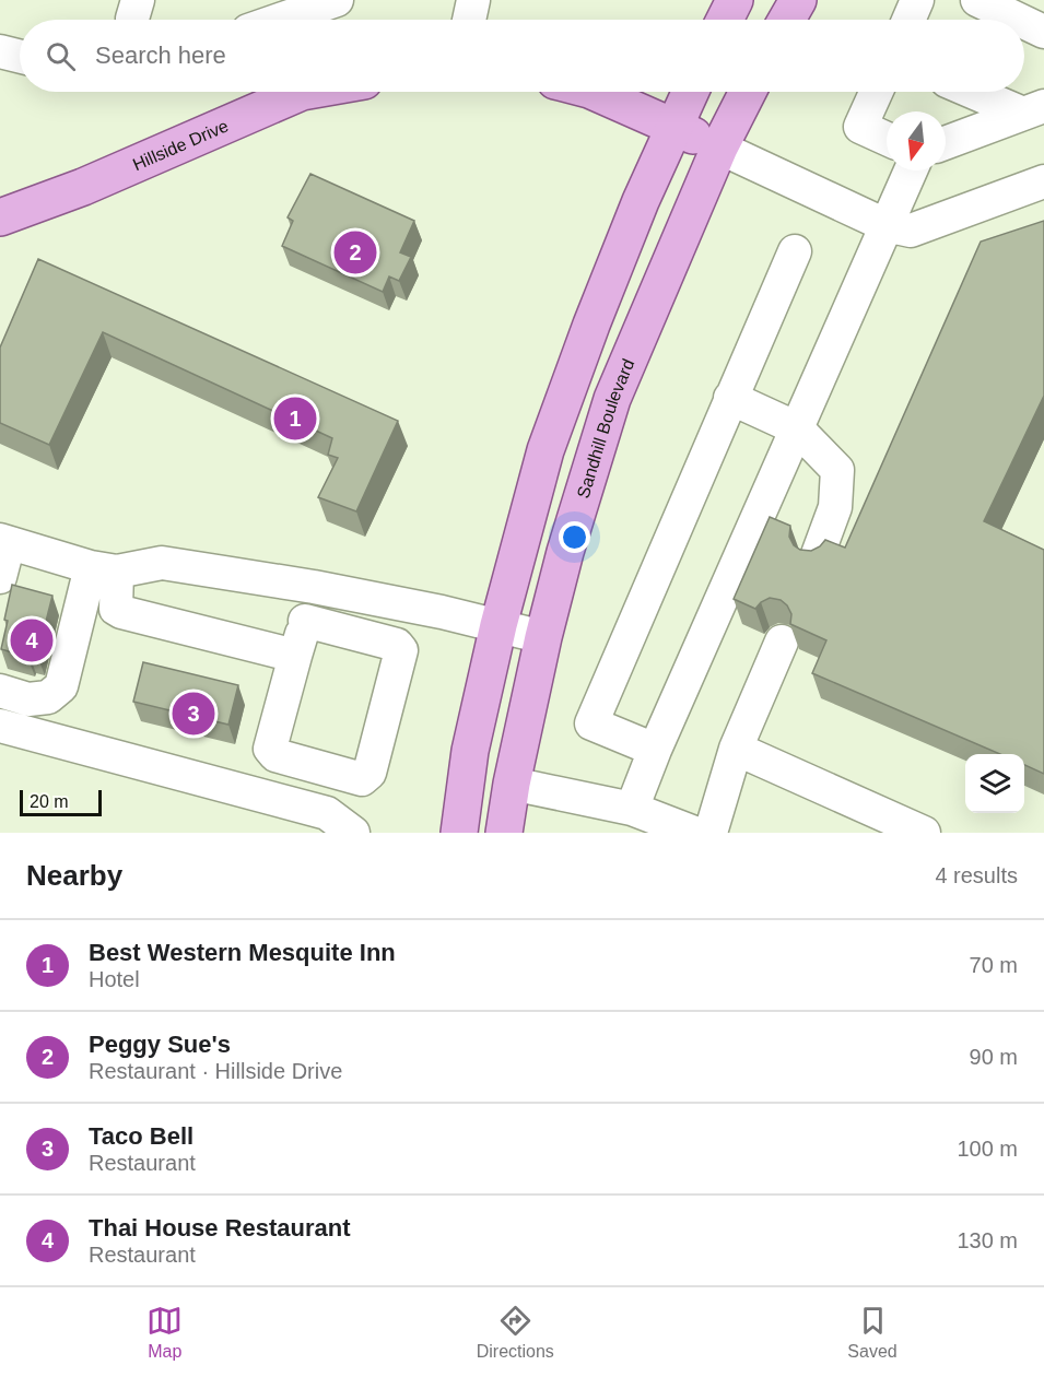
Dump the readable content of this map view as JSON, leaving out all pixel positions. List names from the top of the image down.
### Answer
{
  "streets": {
    "main road": ["Hillside Drive", "Sandhill Boulevard"]
  },
  "scale_bar": "20 m",
  "north": "bottom",
  "page": {
    "search": "Search here",
    "pins": [
      "2",
      "1",
      "4",
      "3"
    ],
    "scale": "20 m",
    "heading": ["Nearby", "4 results"],
    "list": [
      {
        "mark": "1",
        "name": "Best Western Mesquite Inn",
        "note": "Hotel",
        "value": "70 m"
      },
      {
        "mark": "2",
        "name": "Peggy Sue's",
        "note": "Restaurant · Hillside Drive",
        "value": "90 m"
      },
      {
        "mark": "3",
        "name": "Taco Bell",
        "note": "Restaurant",
        "value": "100 m"
      },
      {
        "mark": "4",
        "name": "Thai House Restaurant",
        "note": "Restaurant",
        "value": "130 m"
      }
    ],
    "nav": ["Map", "Directions", "Saved"]
  }
}
